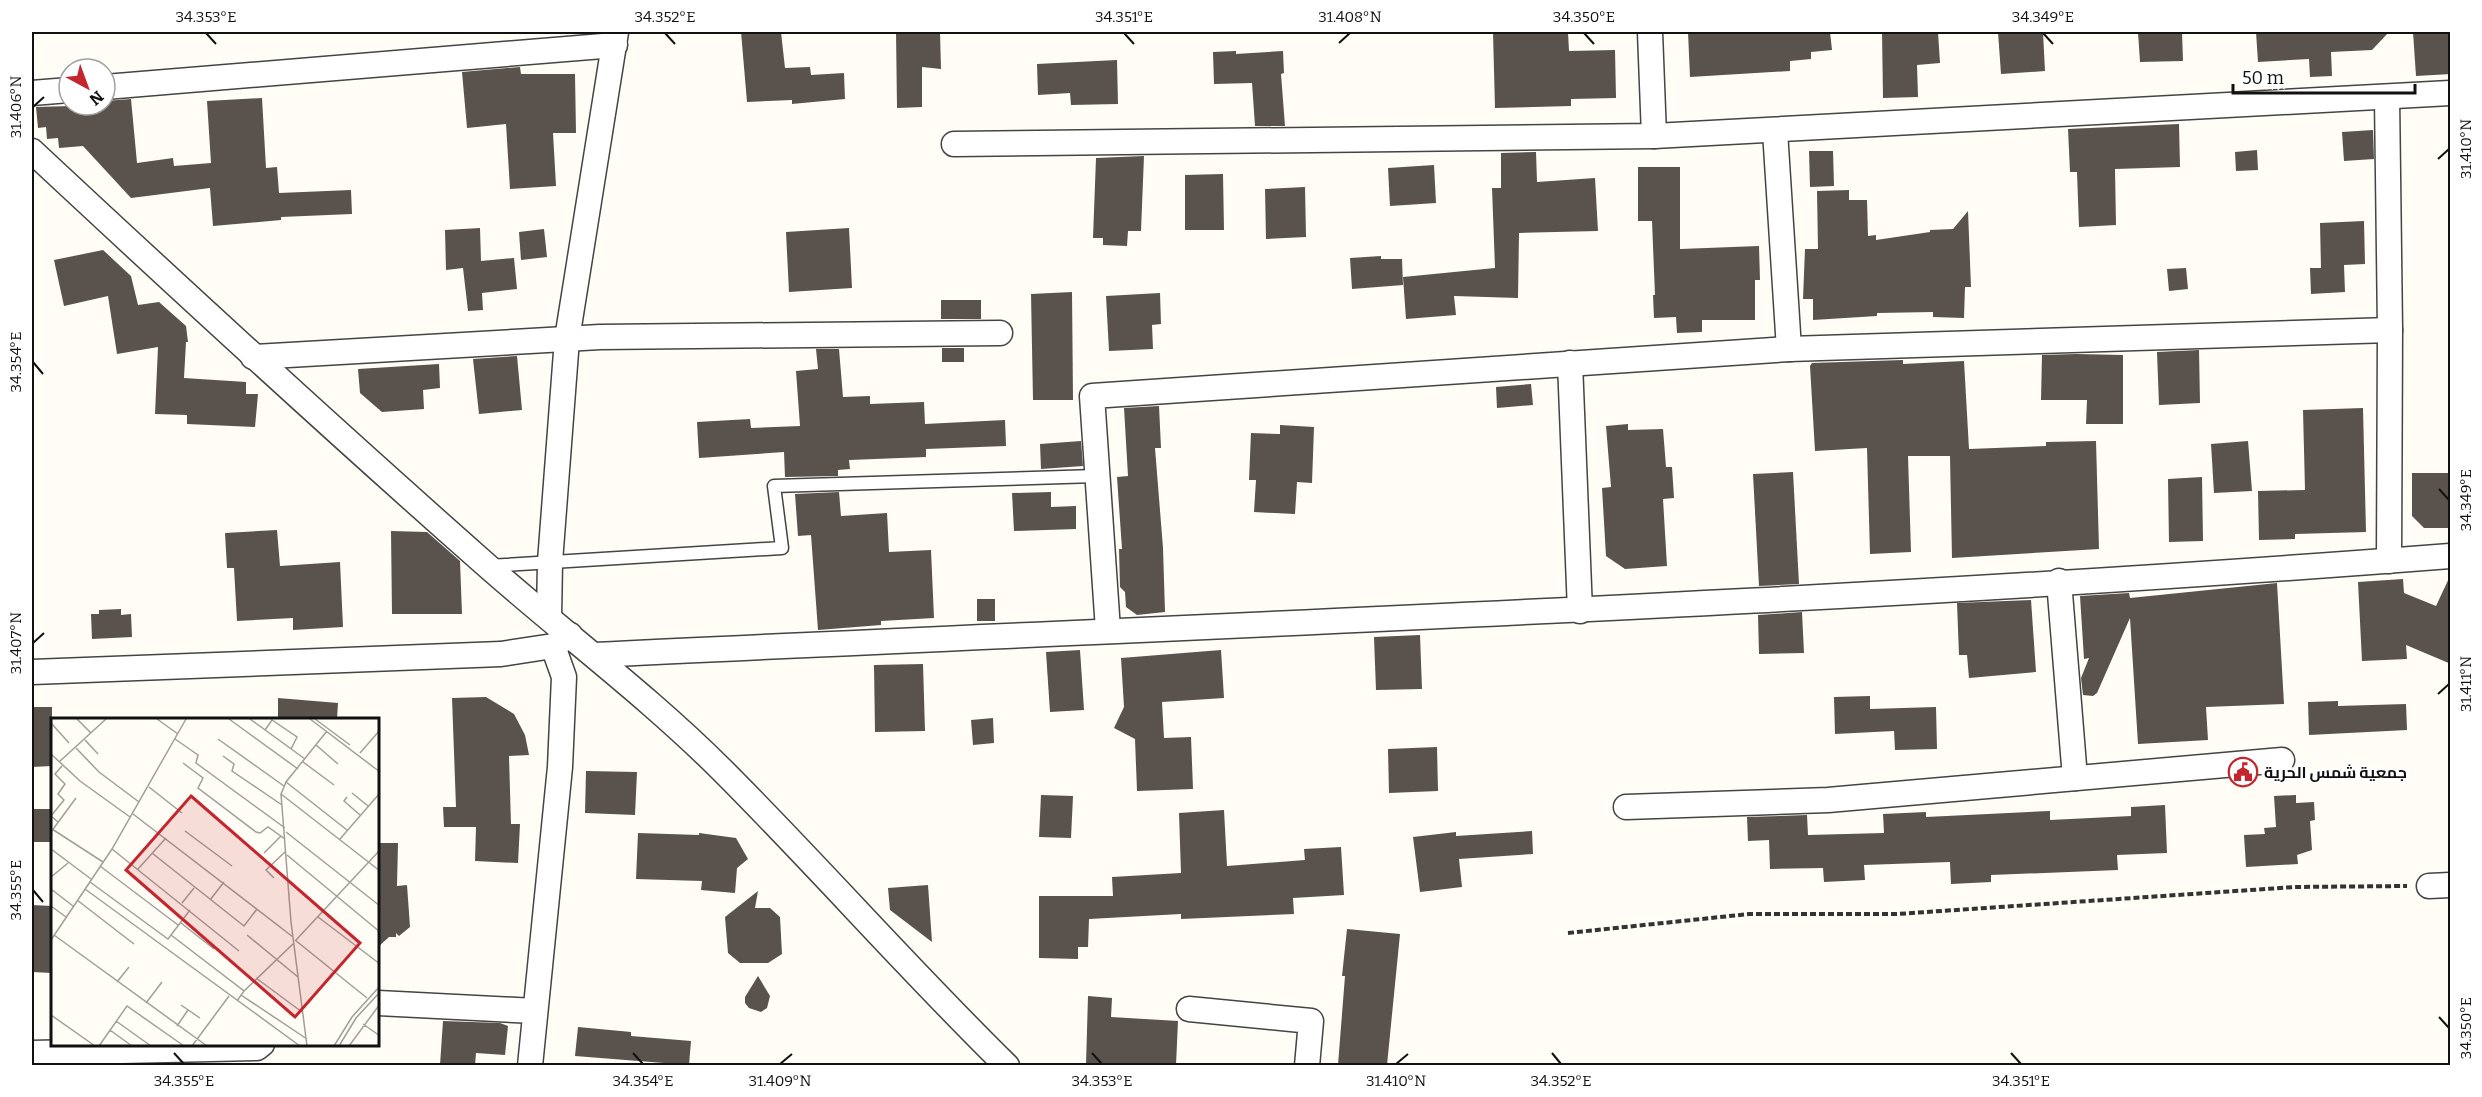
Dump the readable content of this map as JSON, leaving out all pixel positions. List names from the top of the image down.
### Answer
{
  "places": {
    "public building": ["جمعية شمس الحرية"]
  },
  "scale_bar": "50 m",
  "north": "bottom right",
  "coordinates": [
    "34.353°E",
    "34.352°E",
    "34.351°E",
    "31.408°N",
    "34.350°E",
    "34.349°E",
    "31.406°N",
    "31.410°N",
    "34.354°E",
    "31.407°N",
    "31.411°N",
    "34.355°E",
    "31.409°N"
  ]
}
